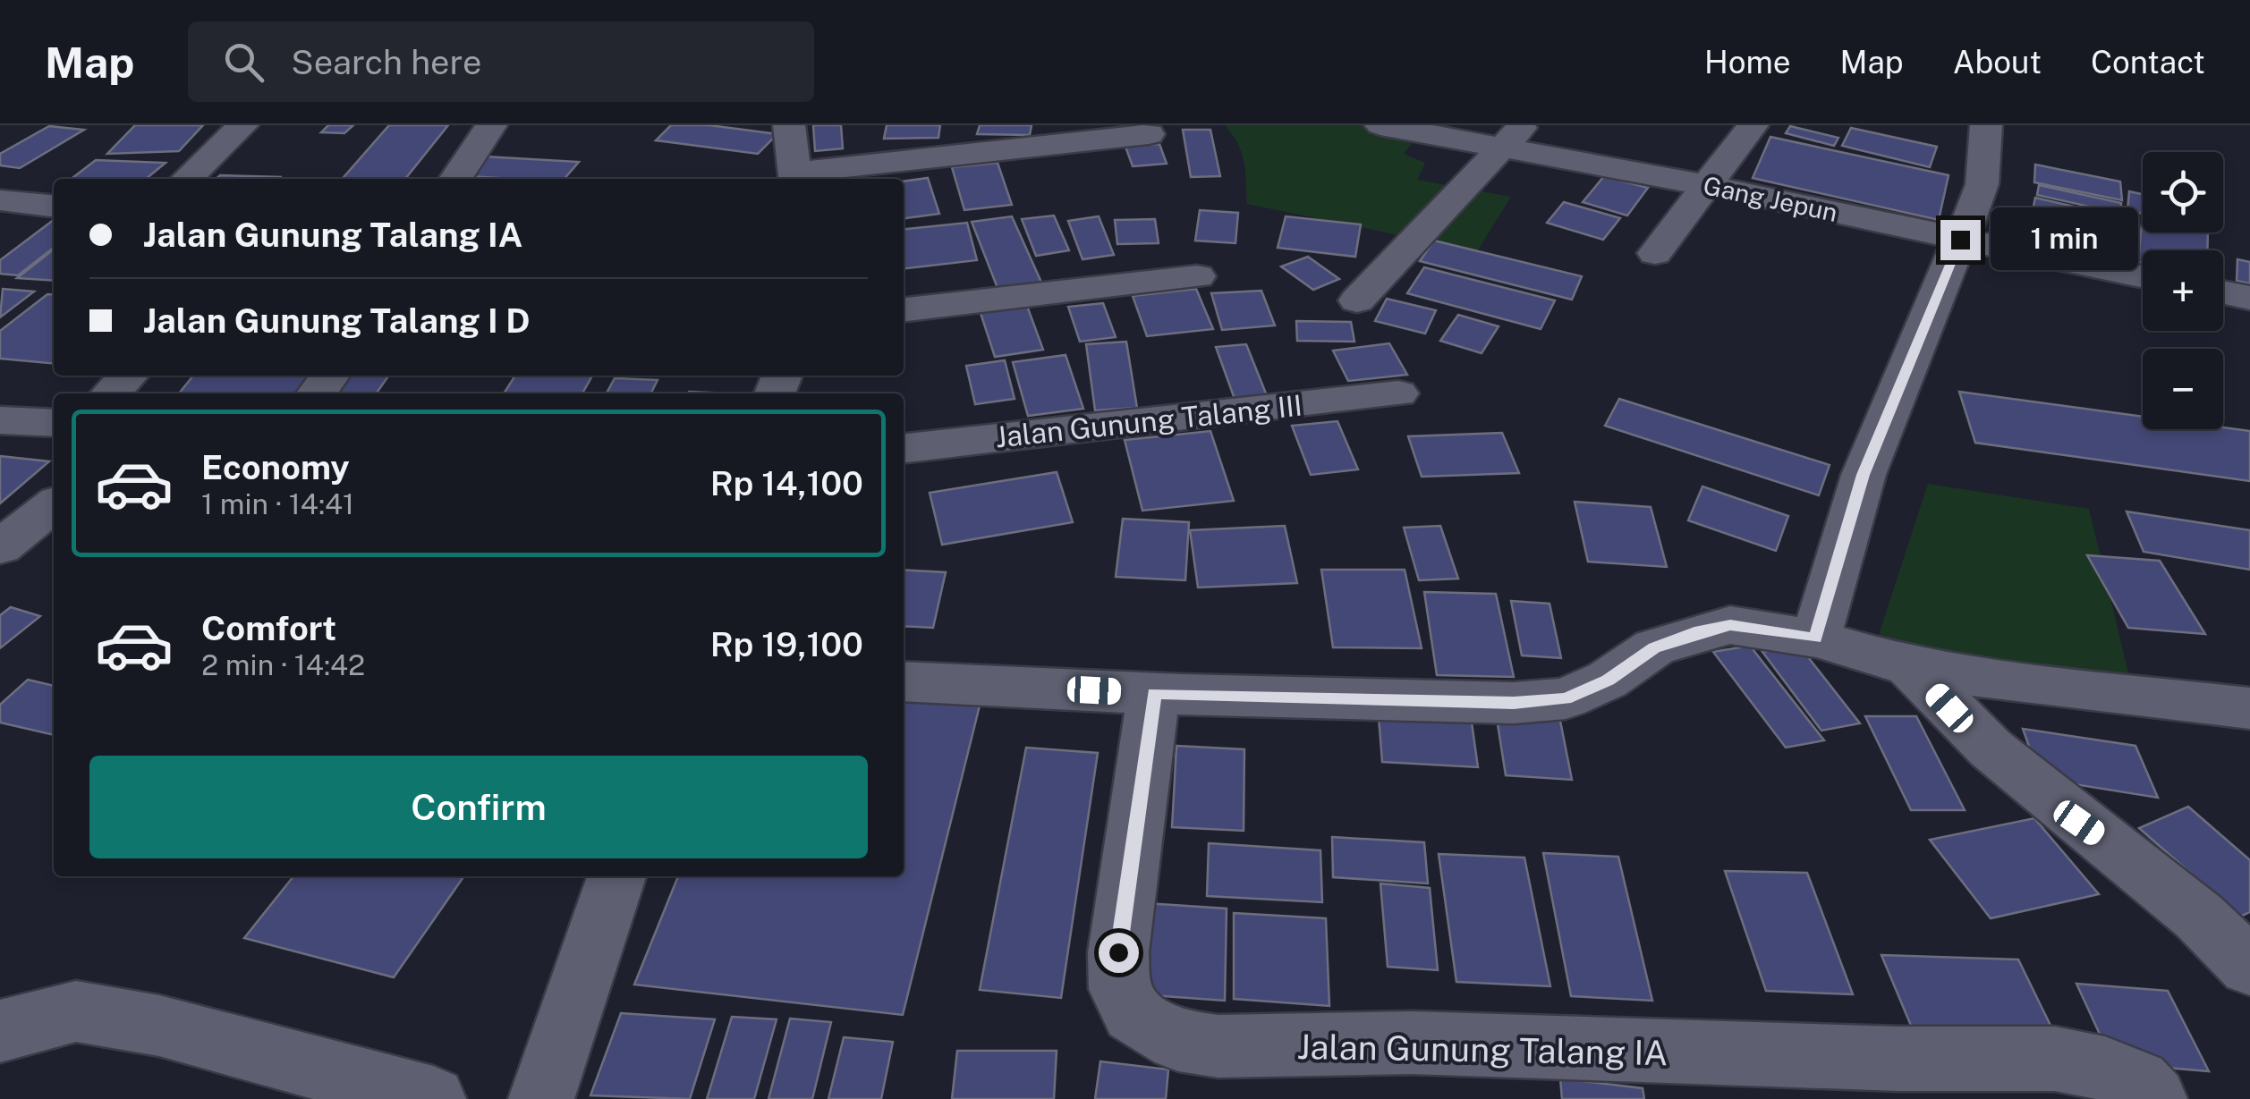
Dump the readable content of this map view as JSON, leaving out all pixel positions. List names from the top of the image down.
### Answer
{
  "streets": {
    "street": ["Gang Jepun", "Jalan Gunung Talang III", "Jalan Gunung Talang IA"]
  },
  "page": {
    "header": "Map",
    "search": "Search here",
    "nav": [
      "Home",
      "Map",
      "About",
      "Contact"
    ],
    "map_buttons": ["+", "−"],
    "banner": ["Jalan Gunung Talang IA", "Jalan Gunung Talang I D"],
    "bubble": "1 min",
    "list": [
      {
        "name": "Economy",
        "note": "1 min · 14:41",
        "value": "Rp 14,100"
      },
      {
        "name": "Comfort",
        "note": "2 min · 14:42",
        "value": "Rp 19,100"
      }
    ],
    "buttons": "Confirm"
  }
}
